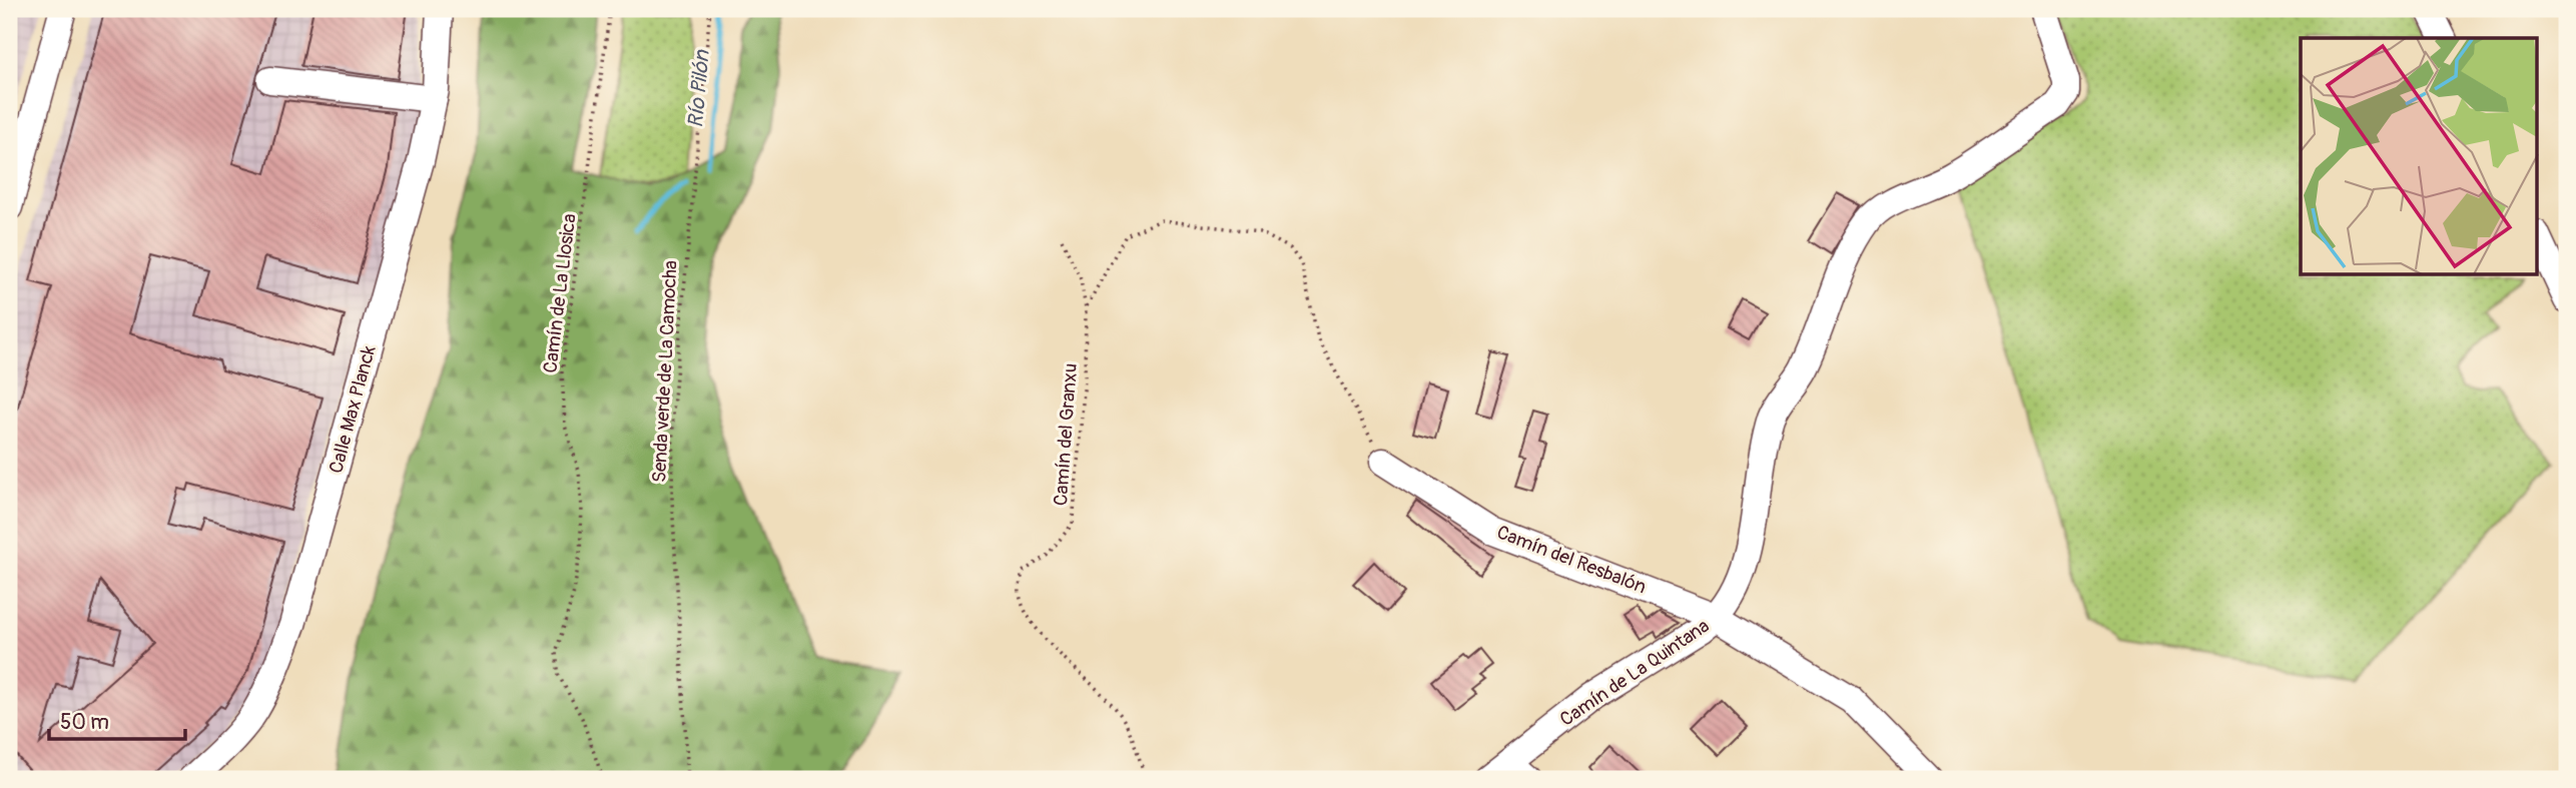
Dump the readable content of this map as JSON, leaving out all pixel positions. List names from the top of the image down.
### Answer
{
  "streets": {
    "street": ["Calle Max Planck", "Camín del Resbalón", "Camín de La Quintana"],
    "path": ["Camín de La Llosica", "Senda verde de La Camocha", "Camín del Granxu"]
  },
  "crossings": [
    ["Camín del Resbalón", "Camín de La Quintana"]
  ],
  "water": ["Río Pilón"],
  "scale_bar": "50 m"
}
